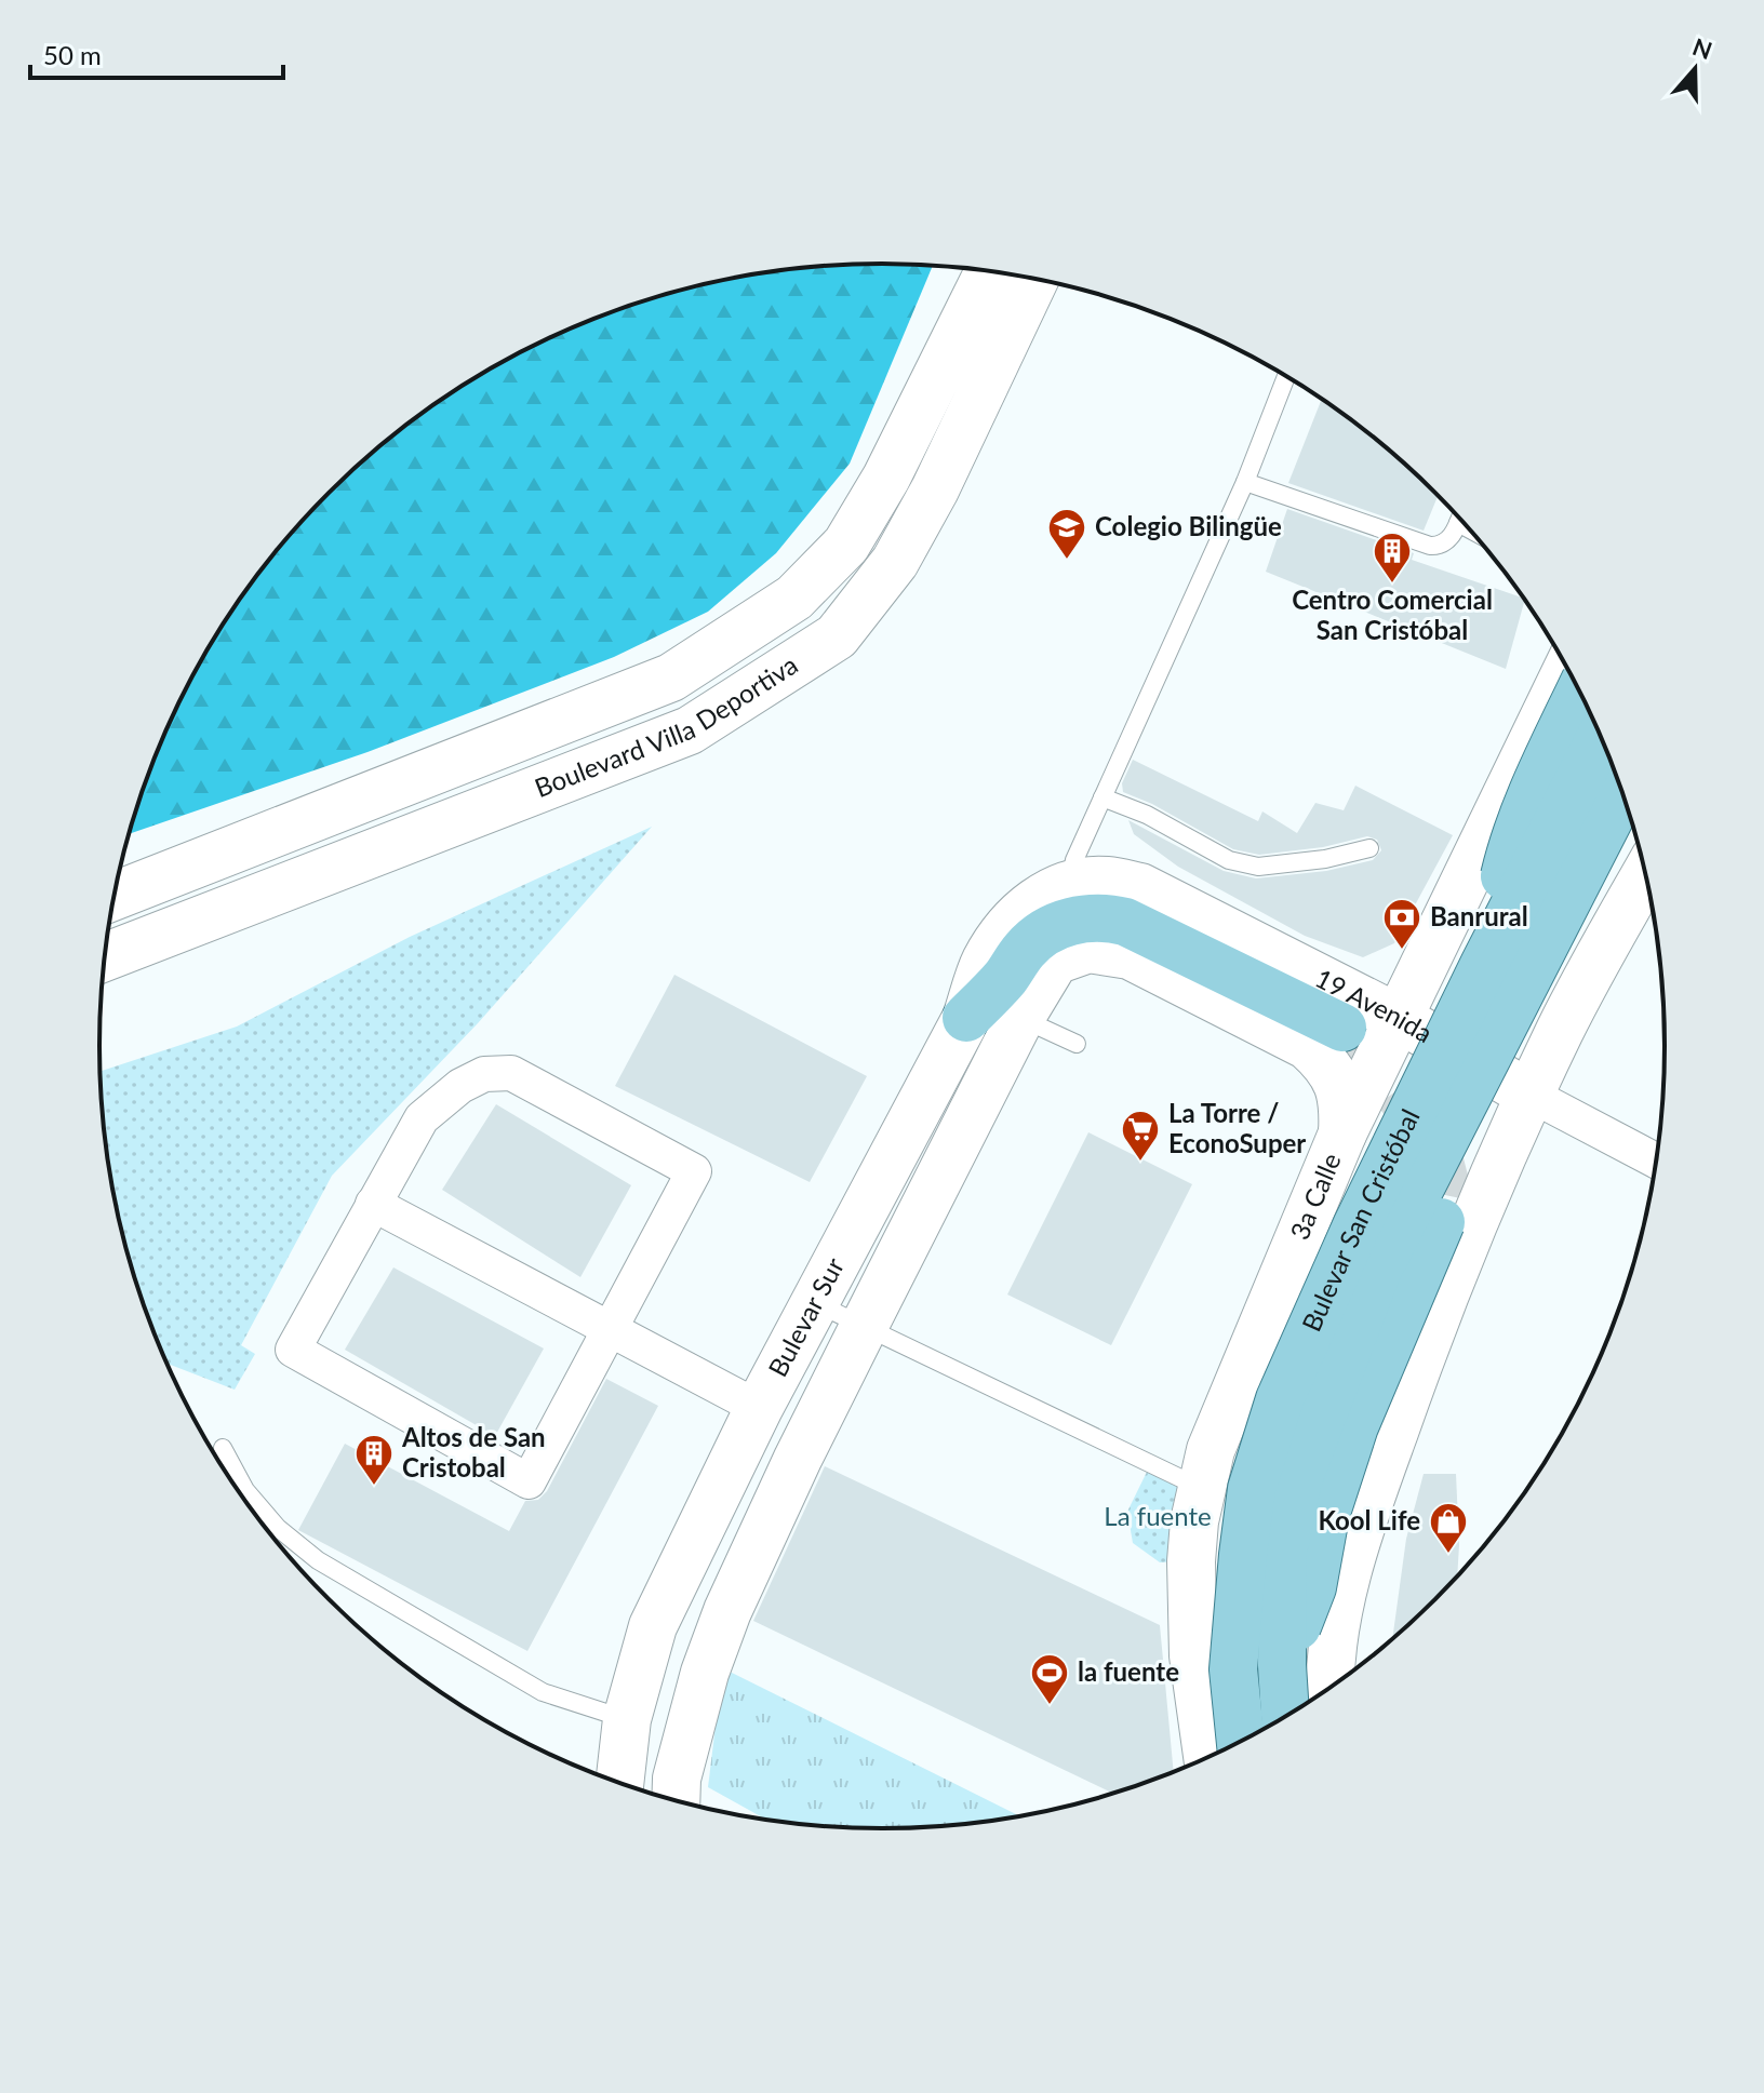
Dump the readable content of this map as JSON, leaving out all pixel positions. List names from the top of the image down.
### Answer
{
  "streets": {
    "main road": [
      "Boulevard Villa Deportiva",
      "19 Avenida",
      "3a Calle",
      "Bulevar San Cristóbal",
      "Bulevar Sur"
    ]
  },
  "crossings": [
    ["19 Avenida", "3a Calle"],
    ["19 Avenida", "Bulevar Sur"]
  ],
  "parks": ["La fuente"],
  "places": {
    "school or university": ["Colegio Bilingüe"],
    "building": ["Centro Comercial San Cristóbal", "Altos de San Cristobal"],
    "bank": ["Banrural"],
    "supermarket": ["La Torre / EconoSuper"],
    "shop": ["Kool Life"],
    "sports": ["la fuente"]
  },
  "scale_bar": "50 m",
  "north": "top"
}
